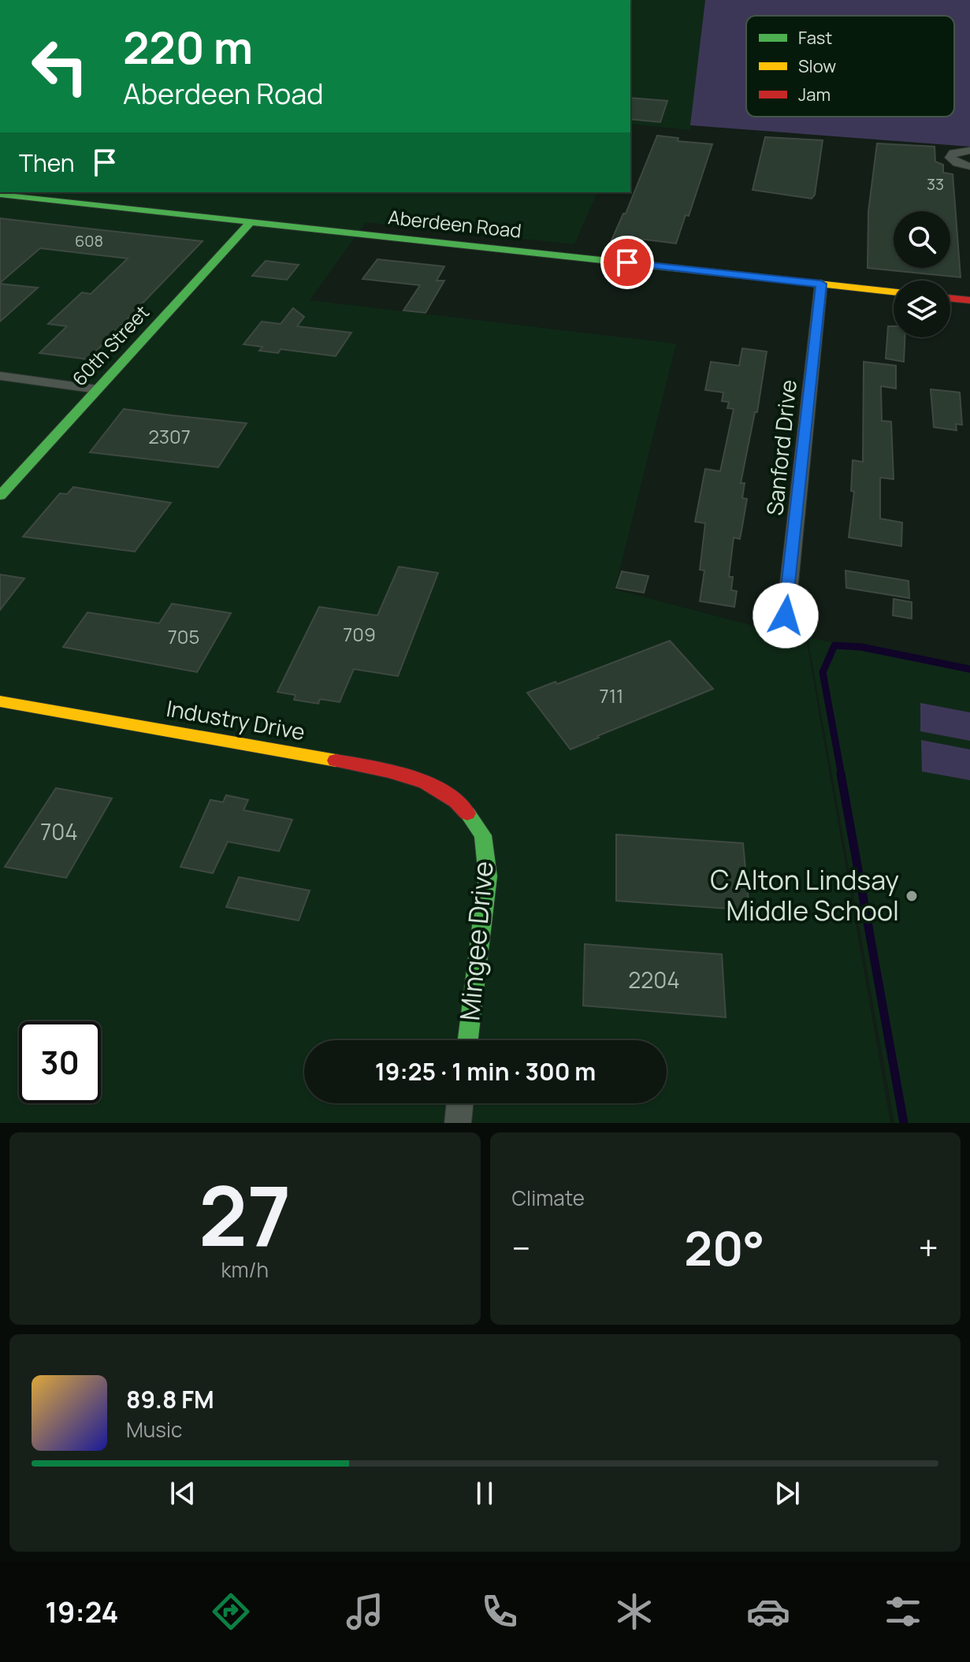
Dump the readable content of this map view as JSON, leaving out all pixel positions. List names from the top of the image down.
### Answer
{
  "streets": {
    "main road": [
      "Aberdeen Road",
      "60th Street",
      "Industry Drive",
      "Mingee Drive"
    ],
    "street": ["Sanford Drive"]
  },
  "crossings": [
    ["Aberdeen Road", "60th Street"],
    ["Aberdeen Road", "Sanford Drive"],
    ["Industry Drive", "Mingee Drive"]
  ],
  "places": ["C Alton Lindsay Middle School"],
  "house_numbers": [
    "33",
    "608",
    "2307",
    "709",
    "705",
    "711",
    "704",
    "2204"
  ],
  "legend": ["Fast", "Slow", "Jam"],
  "page": {
    "turn": ["220 m", "Aberdeen Road"],
    "then": "Then",
    "limit": "30",
    "trip": "19:25 · 1 min · 300 m",
    "tile": [
      ["27", "km/h"],
      "Climate"
    ],
    "heat": ["−", "20°", "+"],
    "song": ["89.8 FM", "Music"],
    "tabs": "19:24"
  }
}
